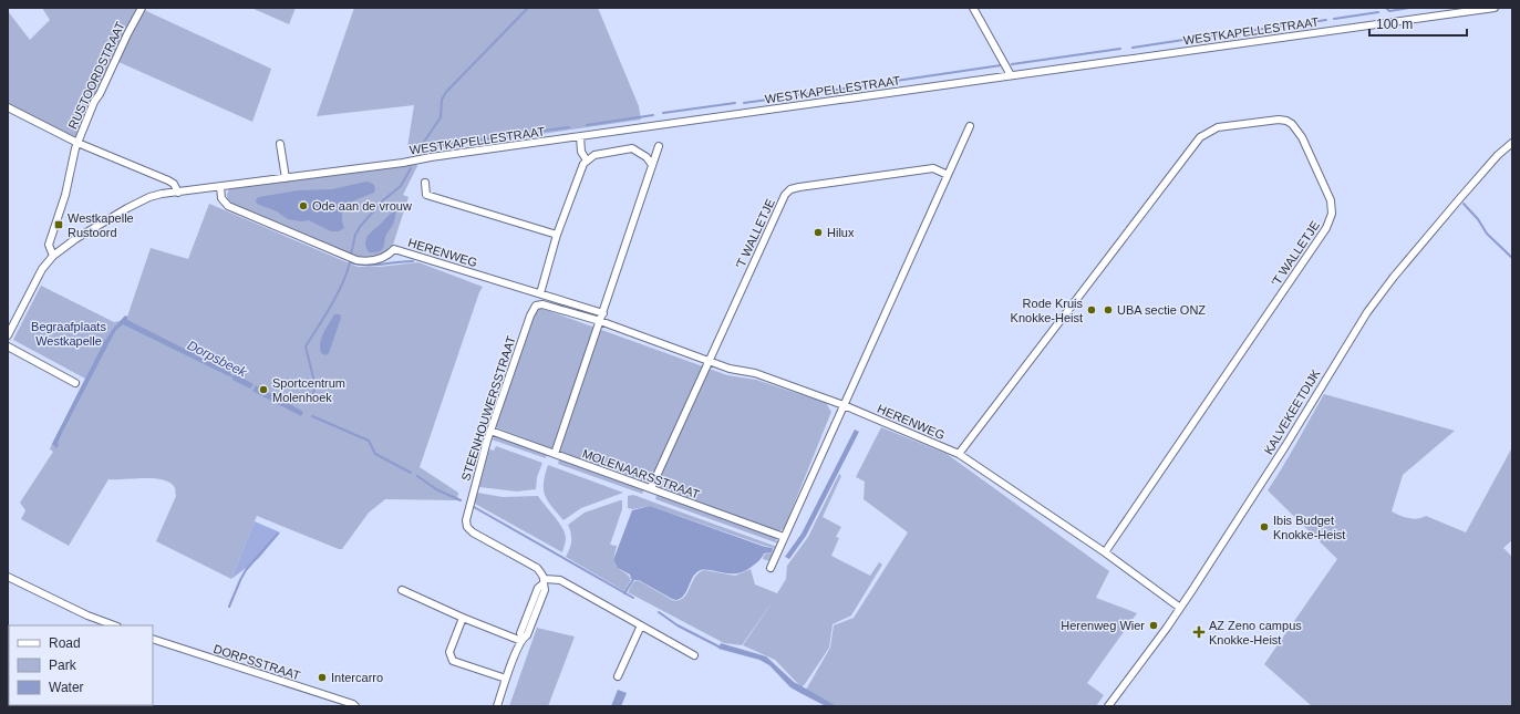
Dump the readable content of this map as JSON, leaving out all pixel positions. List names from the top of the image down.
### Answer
{
  "streets": {
    "street": [
      "WESTKAPELLESTRAAT",
      "RUSTOORDSTRAAT",
      "'T WALLETJE",
      "HERENWEG",
      "STEENHOUWERSSTRAAT",
      "KALVEKEETDIJK",
      "MOLENAARSSTRAAT",
      "DORPSSTRAAT"
    ]
  },
  "crossings": [
    ["WESTKAPELLESTRAAT", "RUSTOORDSTRAAT"],
    ["WESTKAPELLESTRAAT", "HERENWEG"],
    ["'T WALLETJE", "HERENWEG"],
    ["HERENWEG", "STEENHOUWERSSTRAAT"],
    ["HERENWEG", "KALVEKEETDIJK"],
    ["STEENHOUWERSSTRAAT", "MOLENAARSSTRAAT"]
  ],
  "water": ["Dorpsbeek"],
  "parks": ["Begraafplaats Westkapelle"],
  "places": {
    "other": [
      "Ode aan de vrouw",
      "Hilux",
      "Rode Kruis Knokke-Heist",
      "UBA sectie ONZ",
      "Sportcentrum Molenhoek",
      "Ibis Budget Knokke-Heist",
      "Herenweg Wier",
      "Intercarro"
    ],
    "transit": ["Westkapelle Rustoord"],
    "health": ["AZ Zeno campus Knokke-Heist"]
  },
  "legend": ["Road", "Park", "Water"],
  "scale_bar": "100 m"
}
